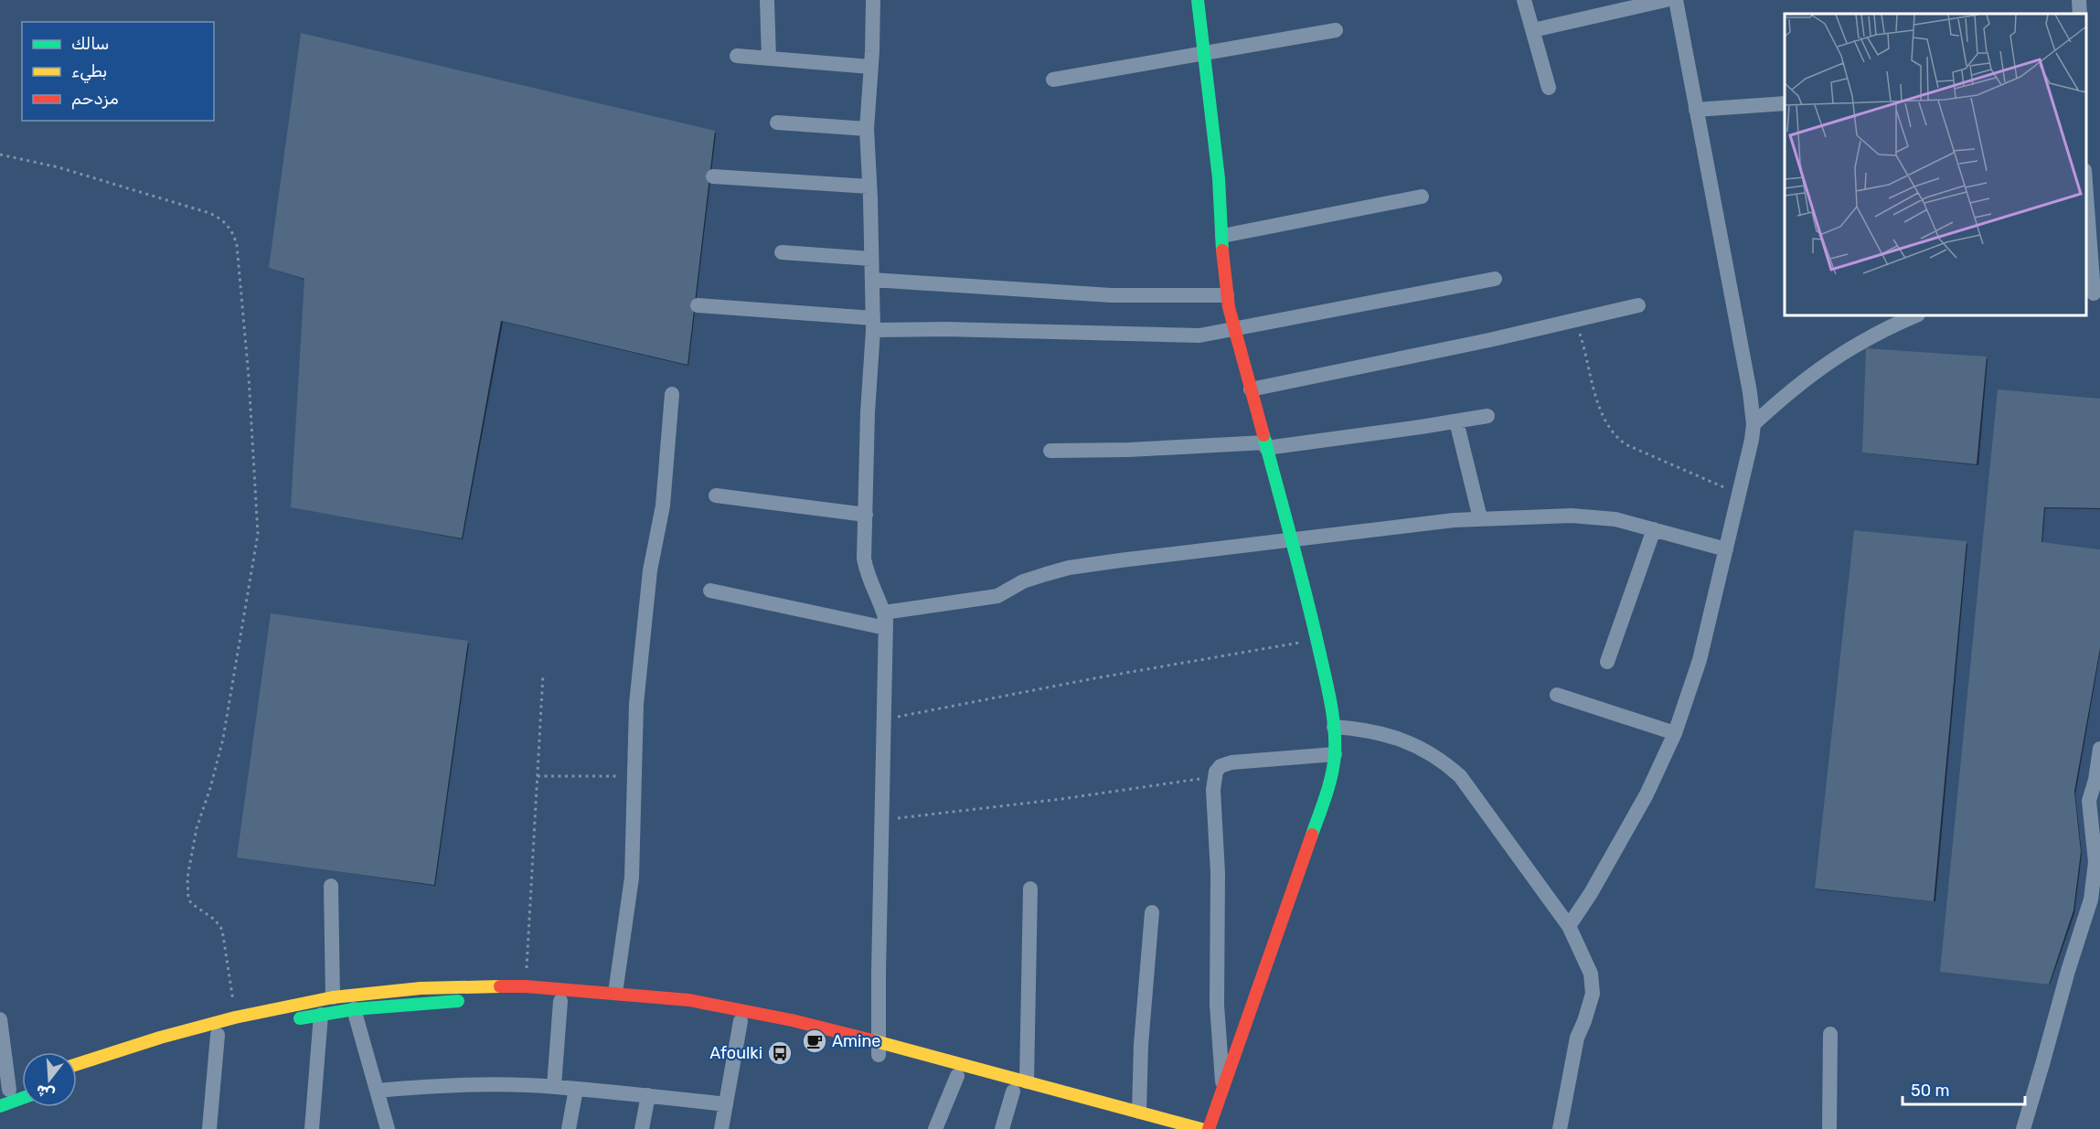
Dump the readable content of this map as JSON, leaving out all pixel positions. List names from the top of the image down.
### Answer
{
  "places": {
    "cafe": ["Amine"],
    "bus stop": ["Afoulki"]
  },
  "legend": ["سالك", "بطيء", "مزدحم"],
  "scale_bar": "50 m",
  "north": "bottom"
}
